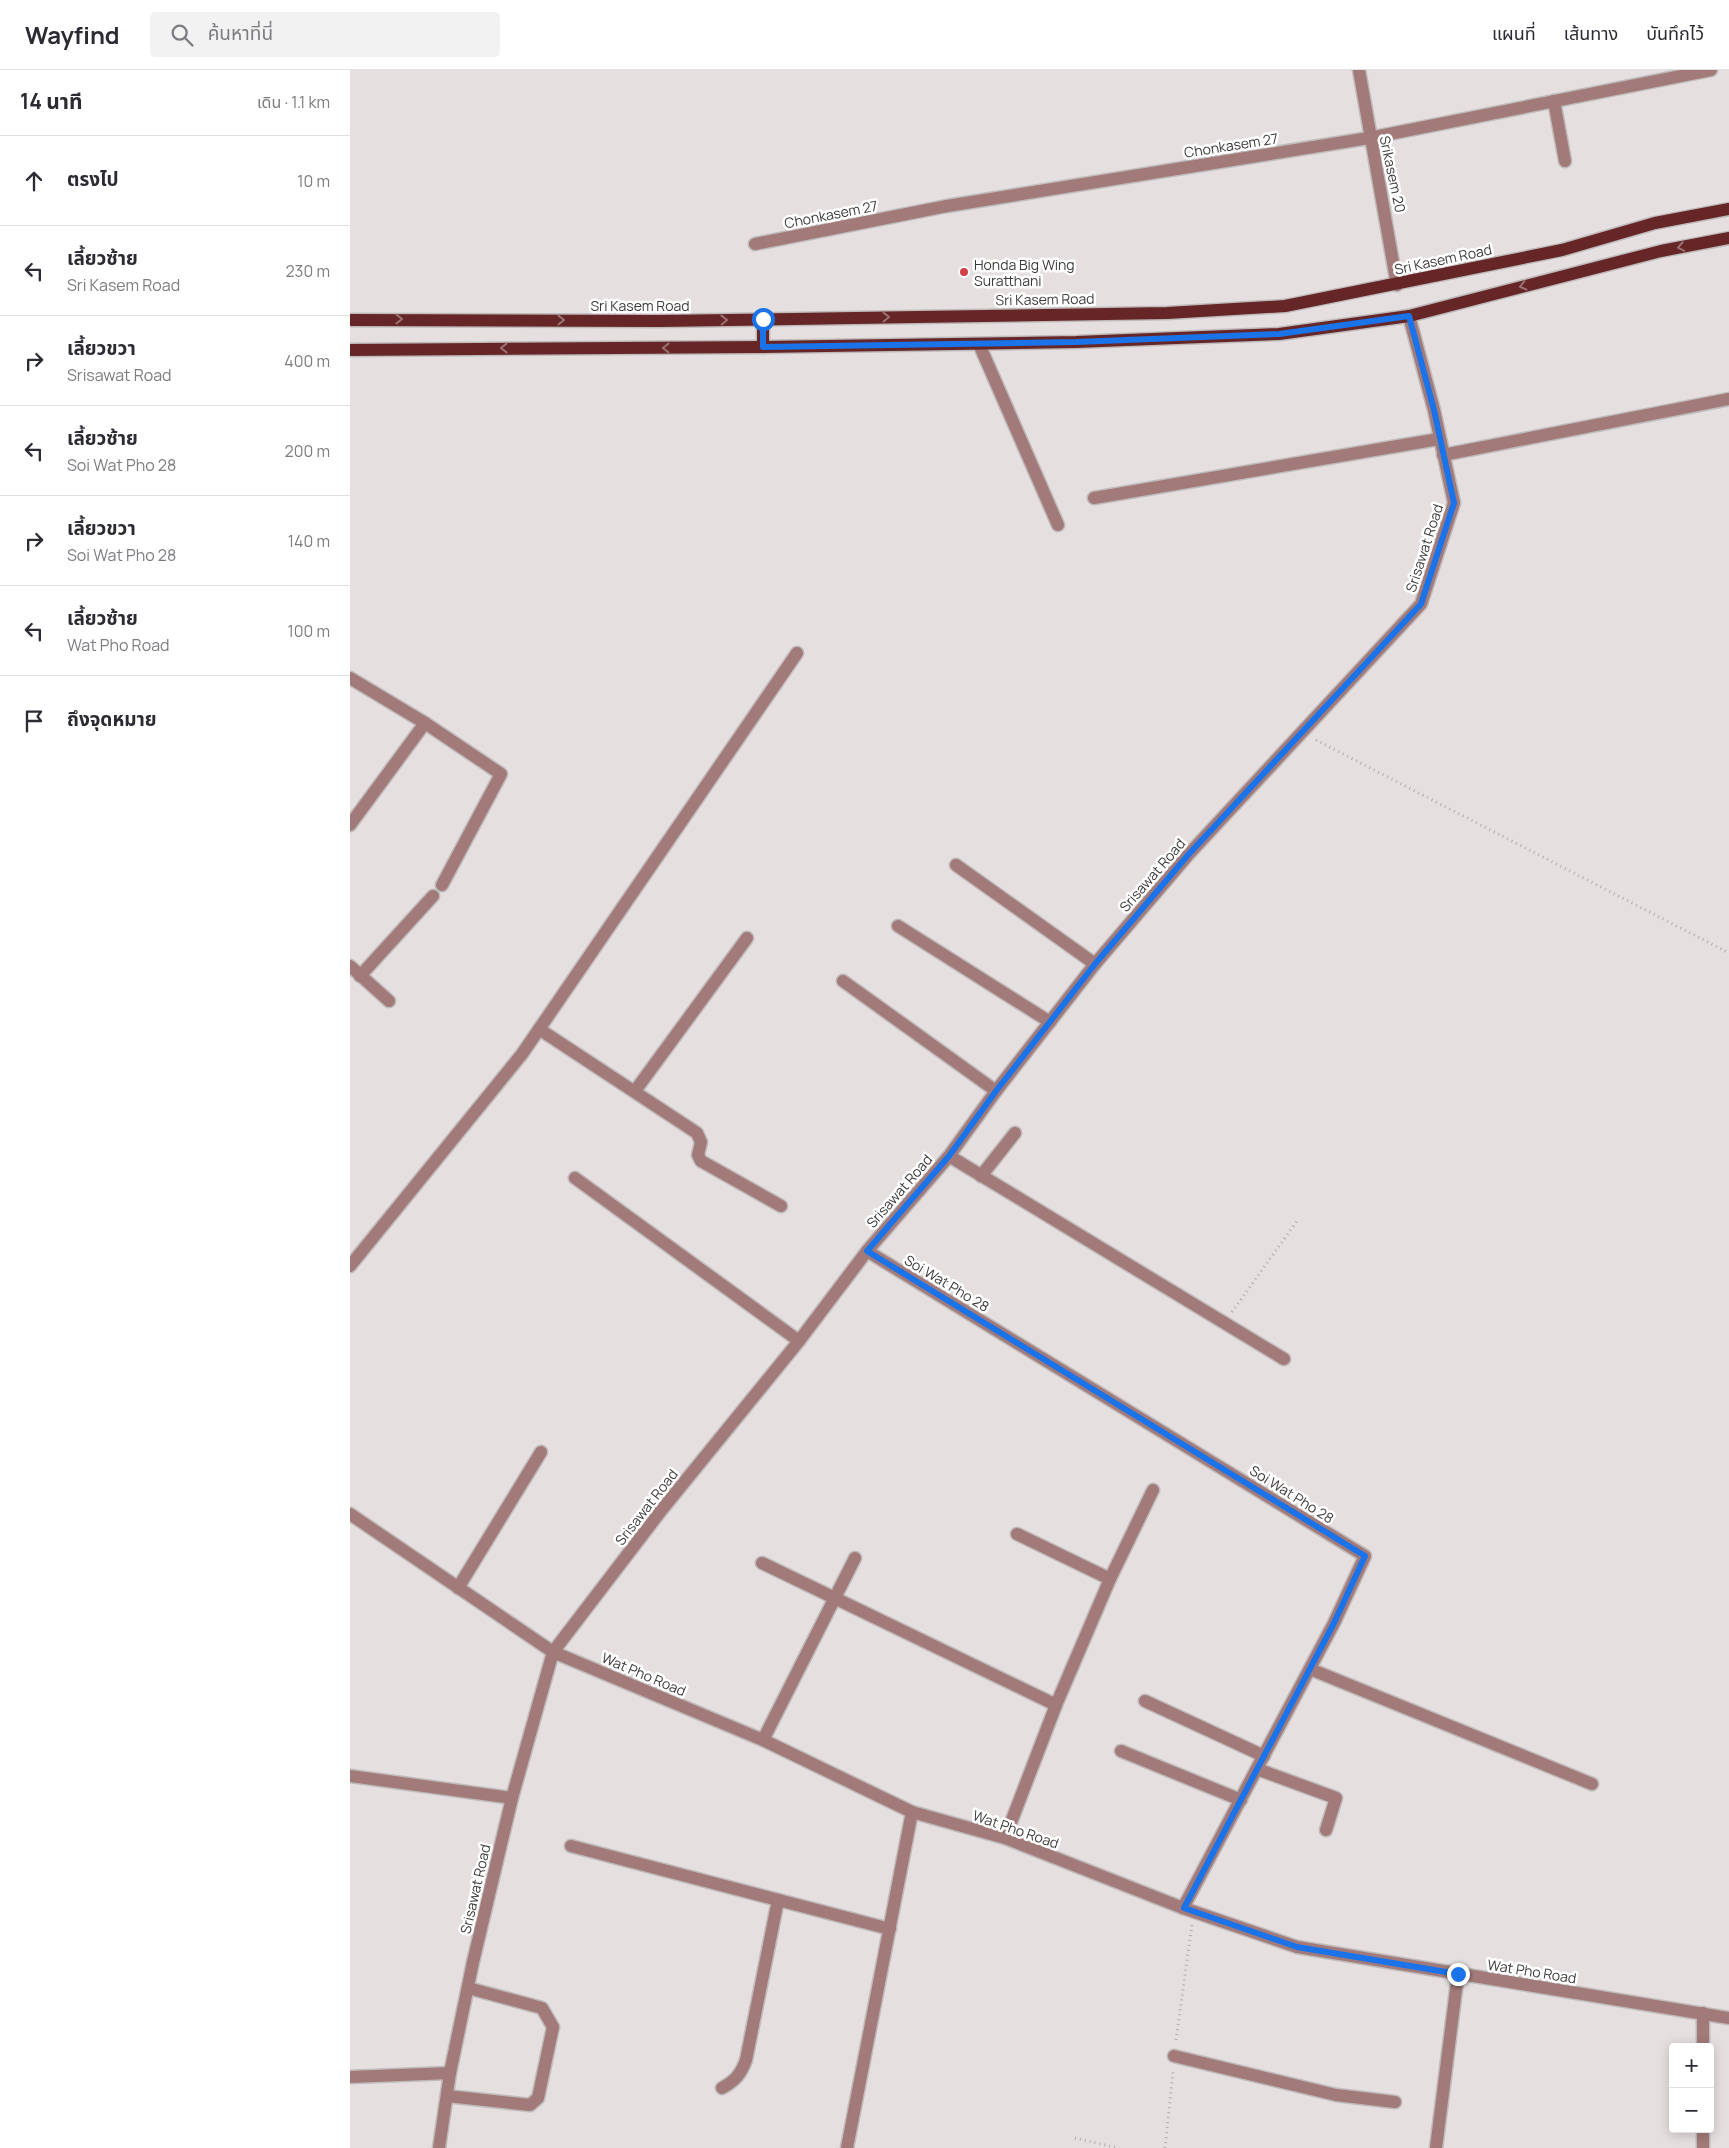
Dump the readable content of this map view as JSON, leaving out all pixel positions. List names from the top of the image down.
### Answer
{
  "streets": {
    "main road": ["Sri Kasem Road"],
    "street": [
      "Chonkasem 27",
      "Srikasem 20",
      "Srisawat Road",
      "Soi Wat Pho 28",
      "Wat Pho Road"
    ]
  },
  "crossings": [
    ["Chonkasem 27", "Srikasem 20"],
    ["Srikasem 20", "Sri Kasem Road"],
    ["Srisawat Road", "Soi Wat Pho 28"],
    ["Srisawat Road", "Wat Pho Road"],
    ["Soi Wat Pho 28", "Wat Pho Road"]
  ],
  "places": ["Honda Big Wing Suratthani"],
  "page": {
    "header": "Wayfind",
    "search": "ค้นหาที่นี่",
    "nav": ["แผนที่", "เส้นทาง", "บันทึกไว้"],
    "heading": ["14 นาที", "เดิน · 1.1 km"],
    "list": [
      ["ตรงไป", "10 m"],
      ["เลี้ยวซ้าย", "Sri Kasem Road", "230 m"],
      ["เลี้ยวขวา", "Srisawat Road", "400 m"],
      ["เลี้ยวซ้าย", "Soi Wat Pho 28", "200 m"],
      ["เลี้ยวขวา", "Soi Wat Pho 28", "140 m"],
      ["เลี้ยวซ้าย", "Wat Pho Road", "100 m"],
      "ถึงจุดหมาย"
    ],
    "map_buttons": ["+", "−"]
  }
}
